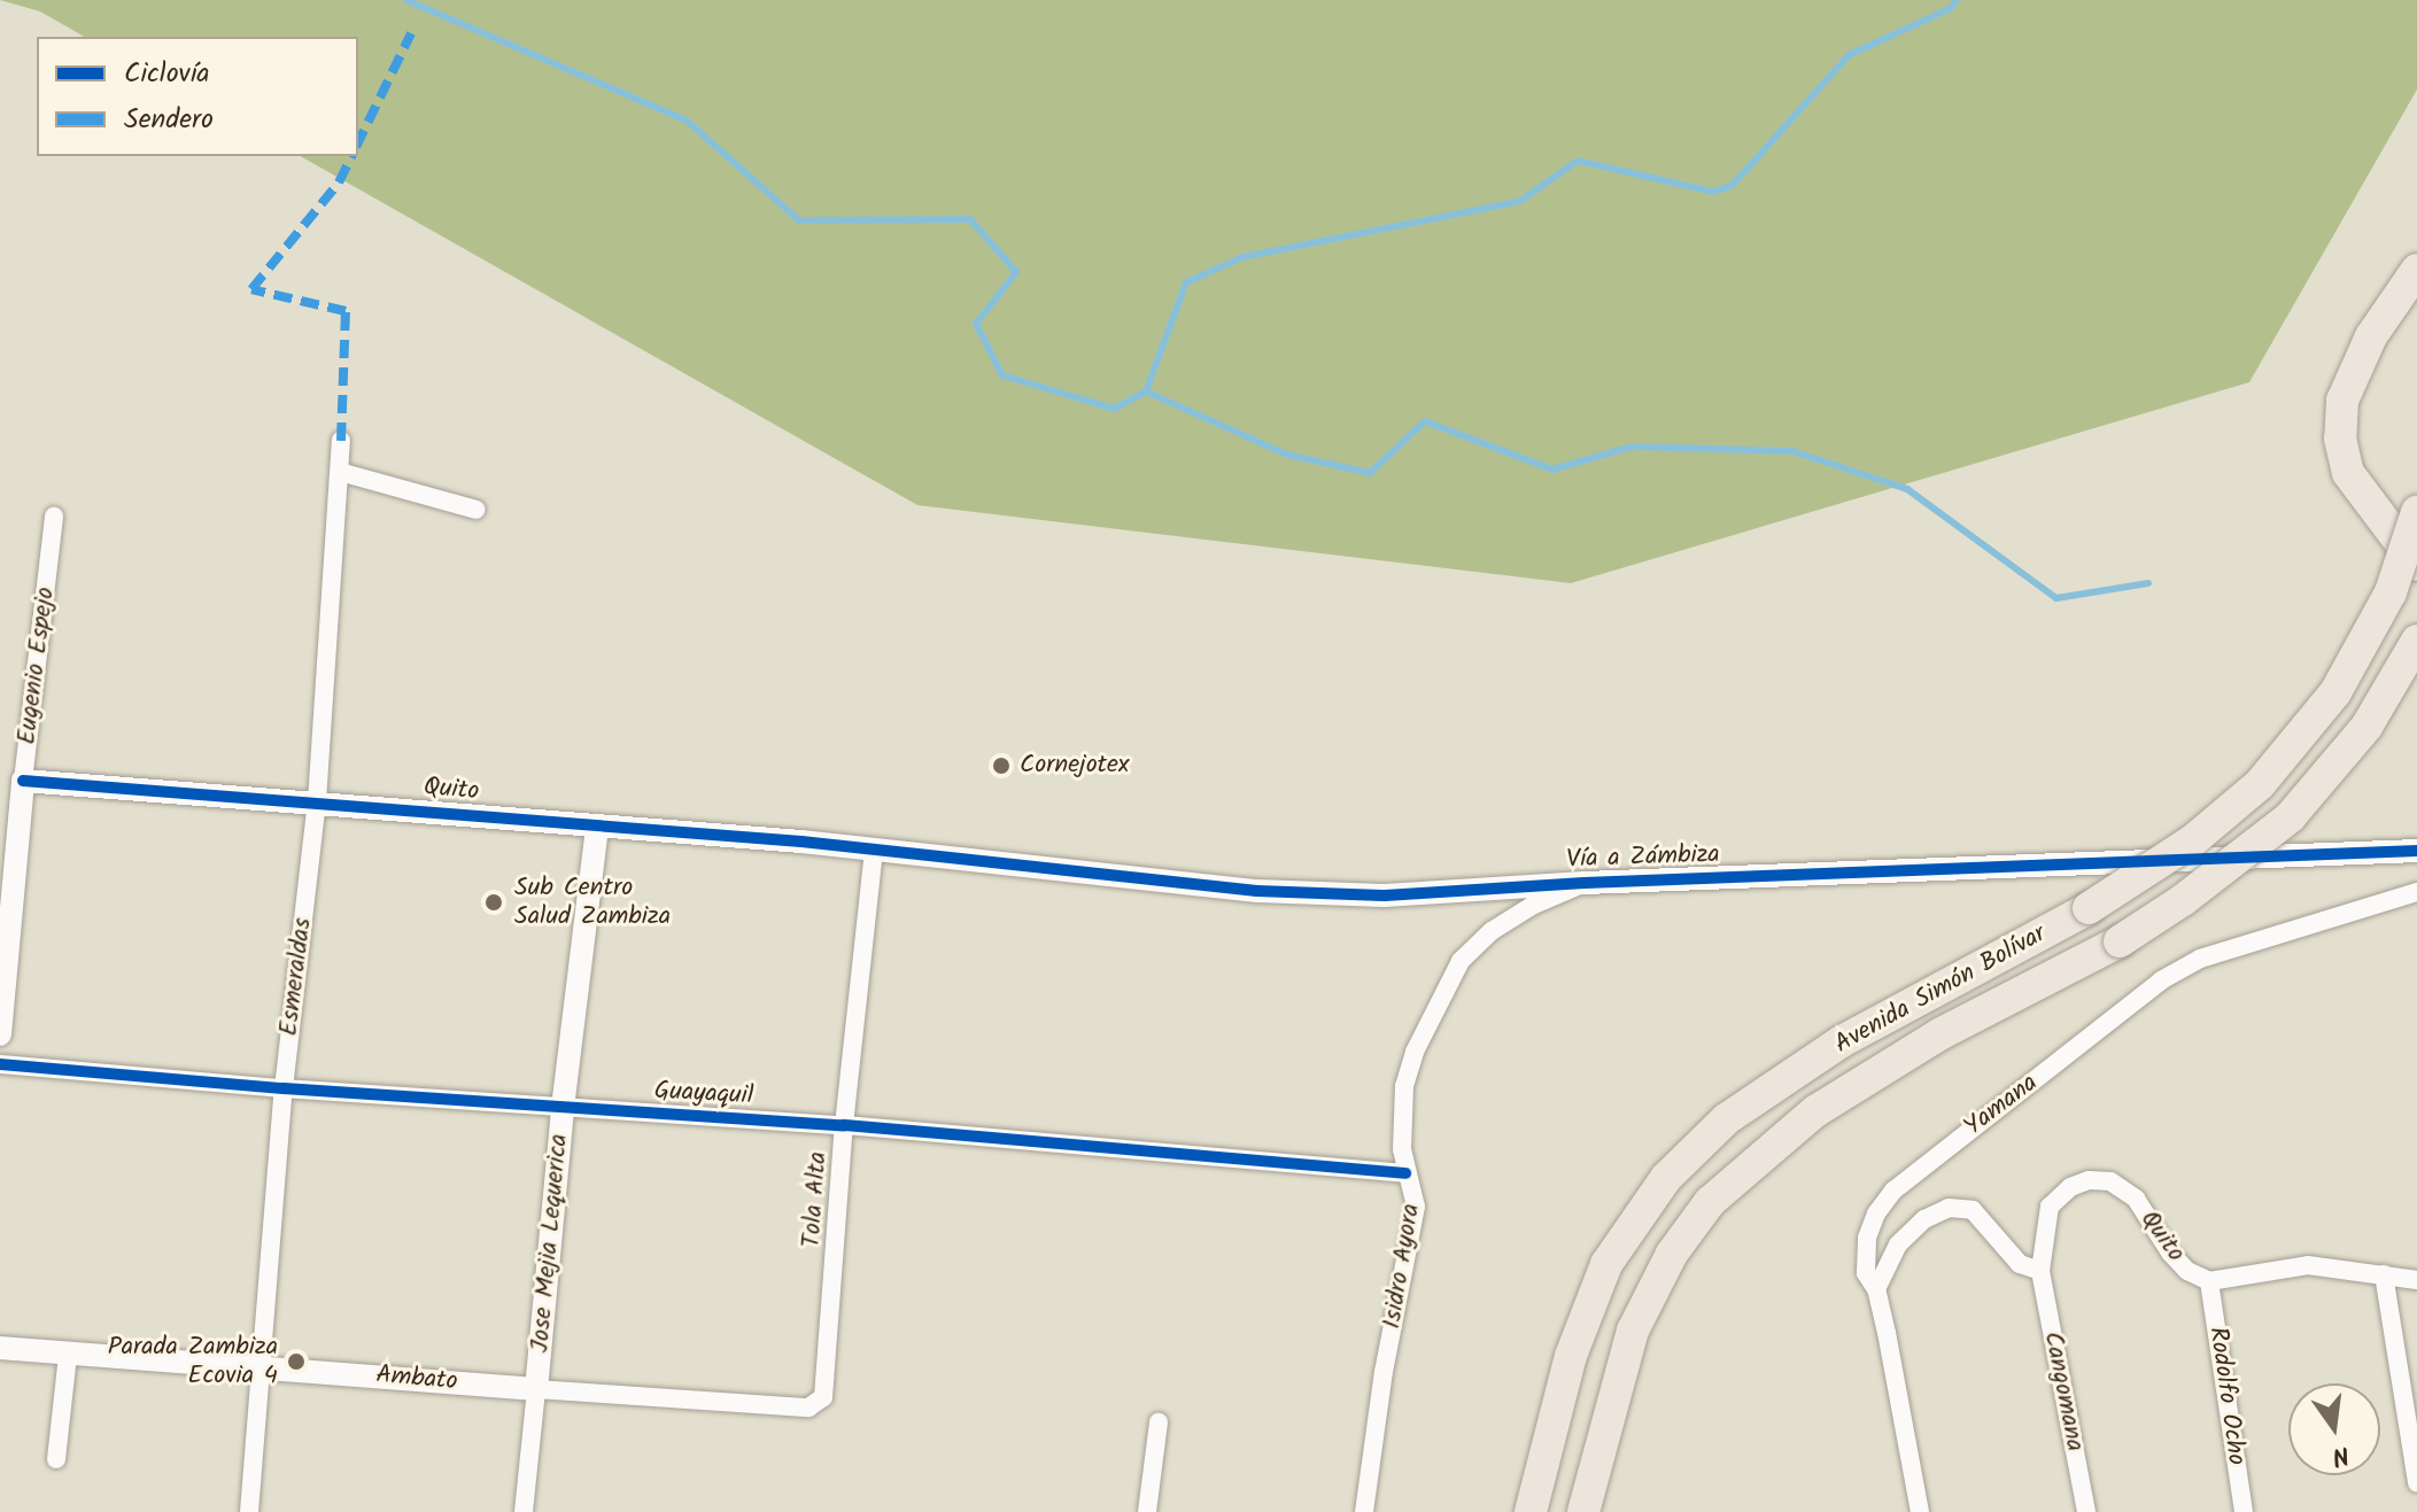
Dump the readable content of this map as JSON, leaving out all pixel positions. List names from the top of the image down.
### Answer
{
  "streets": {
    "highway": ["Avenida Simón Bolívar"],
    "street": [
      "Eugenio Espejo",
      "Quito",
      "Vía a Zámbiza",
      "Esmeraldas",
      "Guayaquil",
      "Yamana",
      "Tola Alta",
      "Jose Mejia Lequerica",
      "Isidro Ayora",
      "Ambato",
      "Cangomana",
      "Rodolfo Ocho"
    ]
  },
  "crossings": [
    ["Eugenio Espejo", "Quito"],
    ["Quito", "Vía a Zámbiza"],
    ["Quito", "Esmeraldas"],
    ["Quito", "Tola Alta"],
    ["Quito", "Jose Mejia Lequerica"],
    ["Quito", "Cangomana"],
    ["Quito", "Rodolfo Ocho"],
    ["Vía a Zámbiza", "Tola Alta"],
    ["Vía a Zámbiza", "Isidro Ayora"],
    ["Esmeraldas", "Guayaquil"],
    ["Esmeraldas", "Ambato"],
    ["Guayaquil", "Tola Alta"],
    ["Guayaquil", "Jose Mejia Lequerica"],
    ["Guayaquil", "Isidro Ayora"],
    ["Tola Alta", "Ambato"],
    ["Jose Mejia Lequerica", "Ambato"]
  ],
  "places": ["Cornejotex", "Sub Centro Salud Zambiza", "Parada Zambiza Ecovia 4"],
  "legend": ["Ciclovía", "Sendero"],
  "north": "bottom"
}
